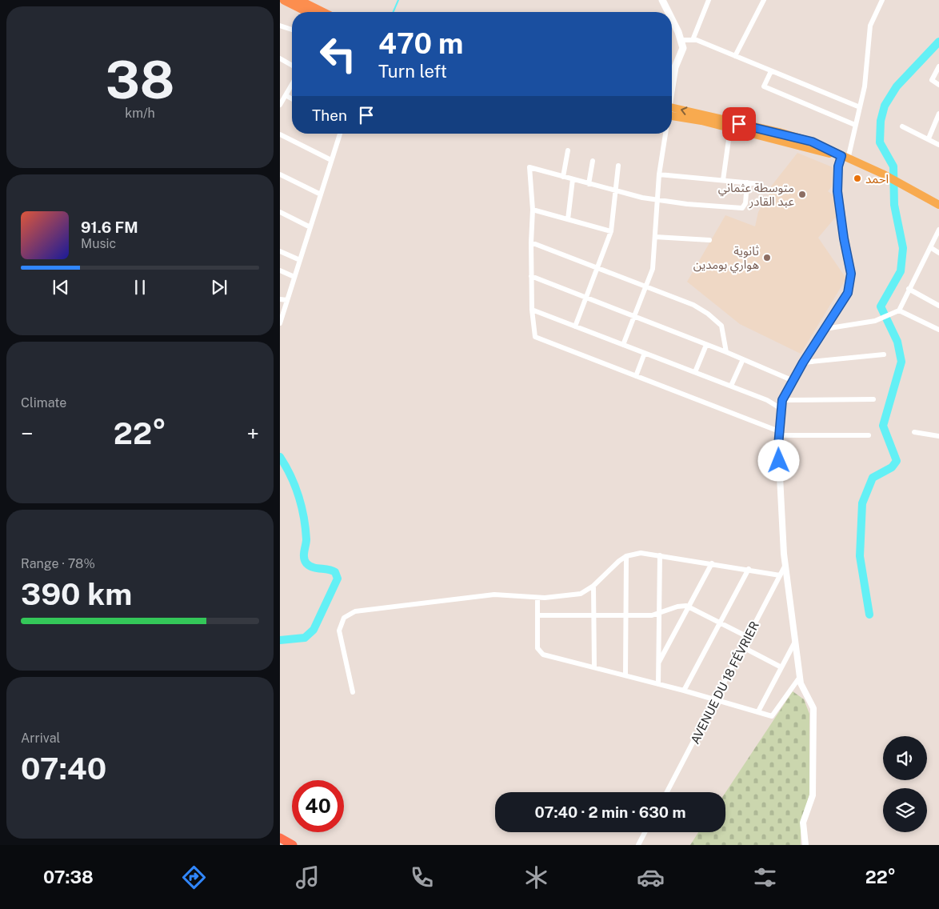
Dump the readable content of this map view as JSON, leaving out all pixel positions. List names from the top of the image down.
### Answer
{
  "streets": {
    "street": ["AVENUE DU 18 FÉVRIER"]
  },
  "places": ["احمد", "متوسطة عثماني عبد القادر", "ثانوية هواري بومدين"],
  "page": {
    "tile": [
      ["38", "km/h"],
      "Climate",
      ["Range · 78%", "390 km"],
      ["Arrival", "07:40"]
    ],
    "turn": ["470 m", "Turn left"],
    "then": "Then",
    "song": ["91.6 FM", "Music"],
    "heat": ["−", "22°", "+"],
    "limit": "40",
    "trip": "07:40 · 2 min · 630 m",
    "tabs": ["07:38", "22°"]
  }
}
